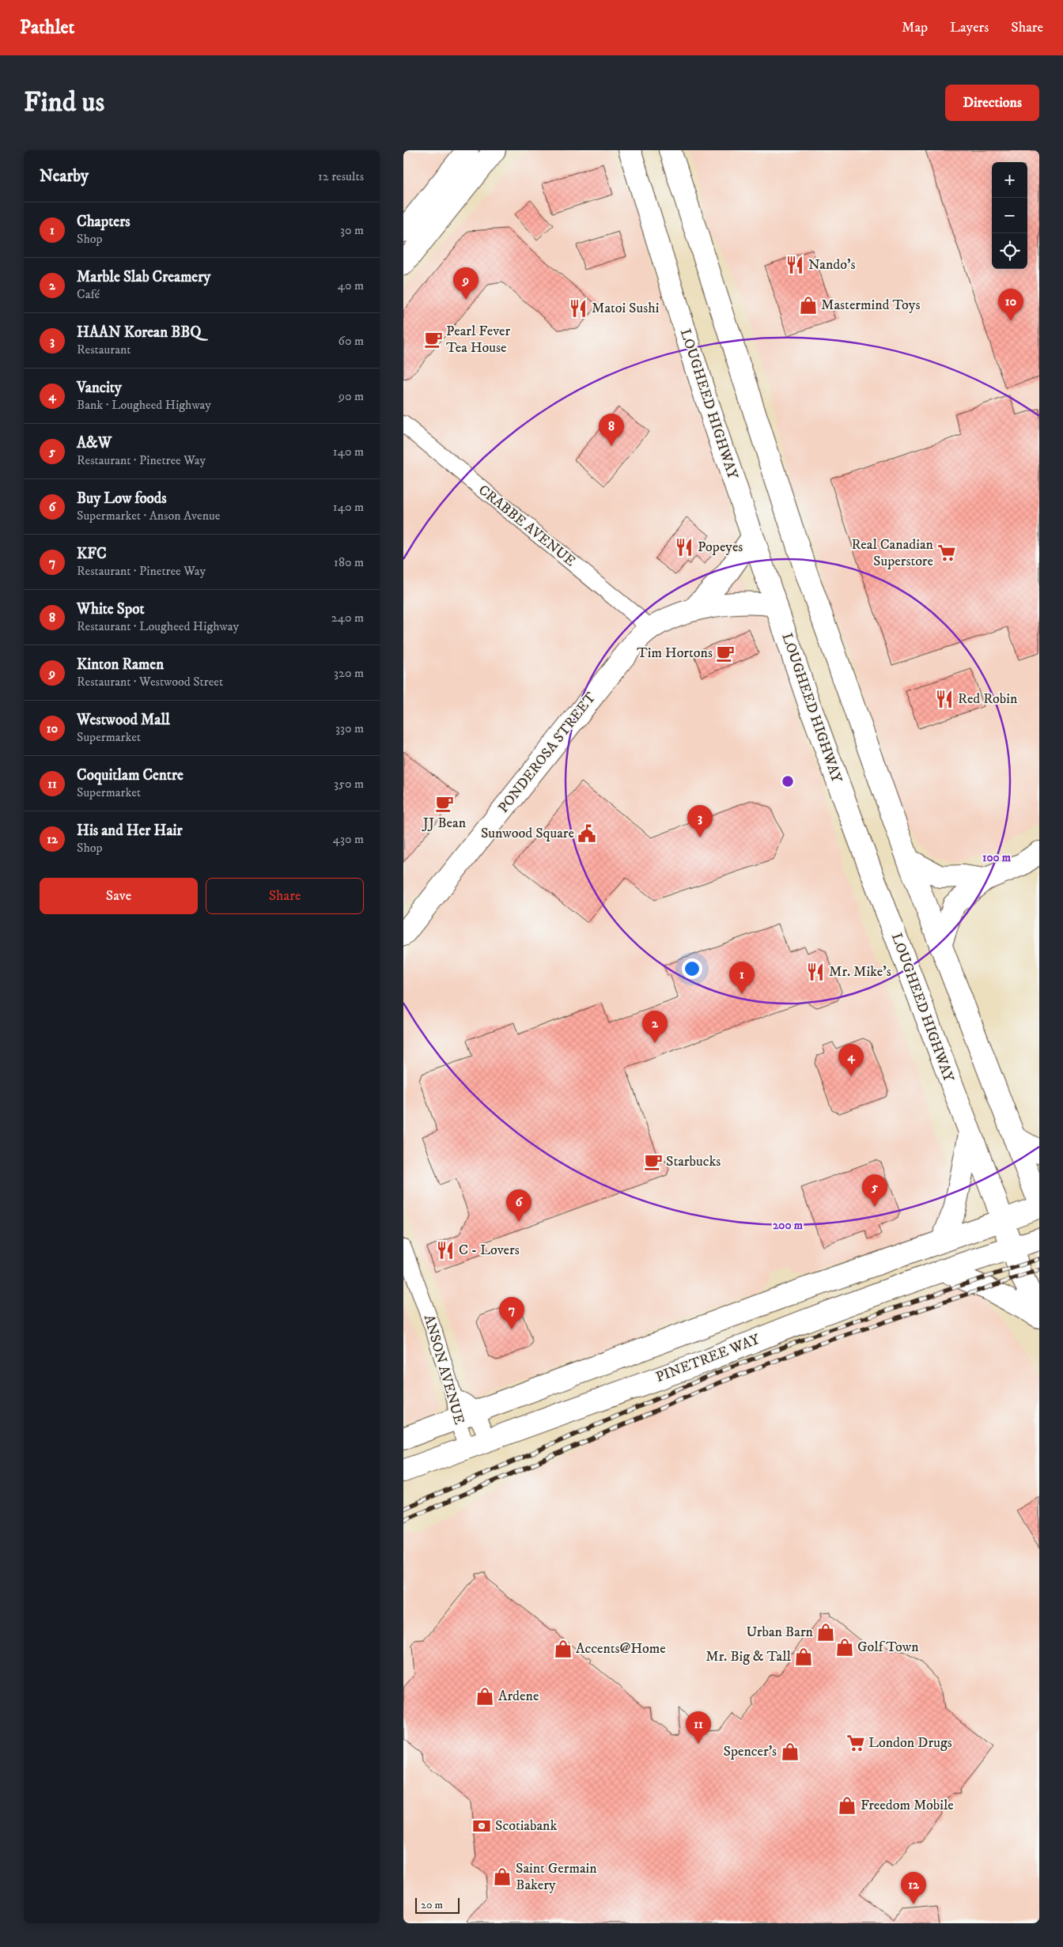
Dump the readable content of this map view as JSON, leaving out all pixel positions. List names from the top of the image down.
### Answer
{
  "streets": {
    "main road": ["LOUGHEED HIGHWAY", "PONDEROSA STREET", "PINETREE WAY"],
    "street": ["CRABBE AVENUE", "ANSON AVENUE"]
  },
  "crossings": [
    ["LOUGHEED HIGHWAY", "PONDEROSA STREET"],
    ["LOUGHEED HIGHWAY", "PINETREE WAY"],
    ["CRABBE AVENUE", "PONDEROSA STREET"],
    ["PINETREE WAY", "ANSON AVENUE"]
  ],
  "places": {
    "restaurant": [
      "Nando's",
      "Matoi Sushi",
      "Popeyes",
      "Red Robin",
      "Mr. Mike's",
      "C - Lovers"
    ],
    "shop": [
      "Mastermind Toys",
      "Urban Barn",
      "Golf Town",
      "Accents@Home",
      "Mr. Big & Tall",
      "Ardene",
      "Spencer's",
      "Freedom Mobile",
      "Saint Germain Bakery"
    ],
    "cafe": [
      "Pearl Fever Tea House",
      "Tim Hortons",
      "JJ Bean",
      "Starbucks"
    ],
    "supermarket": ["Real Canadian Superstore", "London Drugs"],
    "public building": ["Sunwood Square"],
    "bank": ["Scotiabank"]
  },
  "scale_bar": "20 m",
  "page": {
    "header": "Pathlet",
    "nav": ["Map", "Layers", "Share"],
    "buttons": [
      "Directions",
      ["Save", "Share"]
    ],
    "title": "Find us",
    "heading": ["Nearby", "12 results"],
    "map_buttons": ["+", "−"],
    "list": [
      {
        "mark": "1",
        "name": "Chapters",
        "note": "Shop",
        "value": "30 m"
      },
      {
        "mark": "2",
        "name": "Marble Slab Creamery",
        "note": "Café",
        "value": "40 m"
      },
      {
        "mark": "3",
        "name": "HAAN Korean BBQ",
        "note": "Restaurant",
        "value": "60 m"
      },
      {
        "mark": "4",
        "name": "Vancity",
        "note": "Bank · Lougheed Highway",
        "value": "90 m"
      },
      {
        "mark": "5",
        "name": "A&W",
        "note": "Restaurant · Pinetree Way",
        "value": "140 m"
      },
      {
        "mark": "6",
        "name": "Buy Low foods",
        "note": "Supermarket · Anson Avenue",
        "value": "140 m"
      },
      {
        "mark": "7",
        "name": "KFC",
        "note": "Restaurant · Pinetree Way",
        "value": "180 m"
      },
      {
        "mark": "8",
        "name": "White Spot",
        "note": "Restaurant · Lougheed Highway",
        "value": "240 m"
      },
      {
        "mark": "9",
        "name": "Kinton Ramen",
        "note": "Restaurant · Westwood Street",
        "value": "320 m"
      },
      {
        "mark": "10",
        "name": "Westwood Mall",
        "note": "Supermarket",
        "value": "330 m"
      },
      {
        "mark": "11",
        "name": "Coquitlam Centre",
        "note": "Supermarket",
        "value": "350 m"
      },
      {
        "mark": "12",
        "name": "His and Her Hair",
        "note": "Shop",
        "value": "430 m"
      }
    ],
    "pins": [
      "9",
      "10",
      "8",
      "3",
      "1",
      "2",
      "4",
      "5",
      "6",
      "7",
      "11",
      "12"
    ],
    "scale": "20 m"
  },
  "rings": ["100 m", "200 m"]
}
